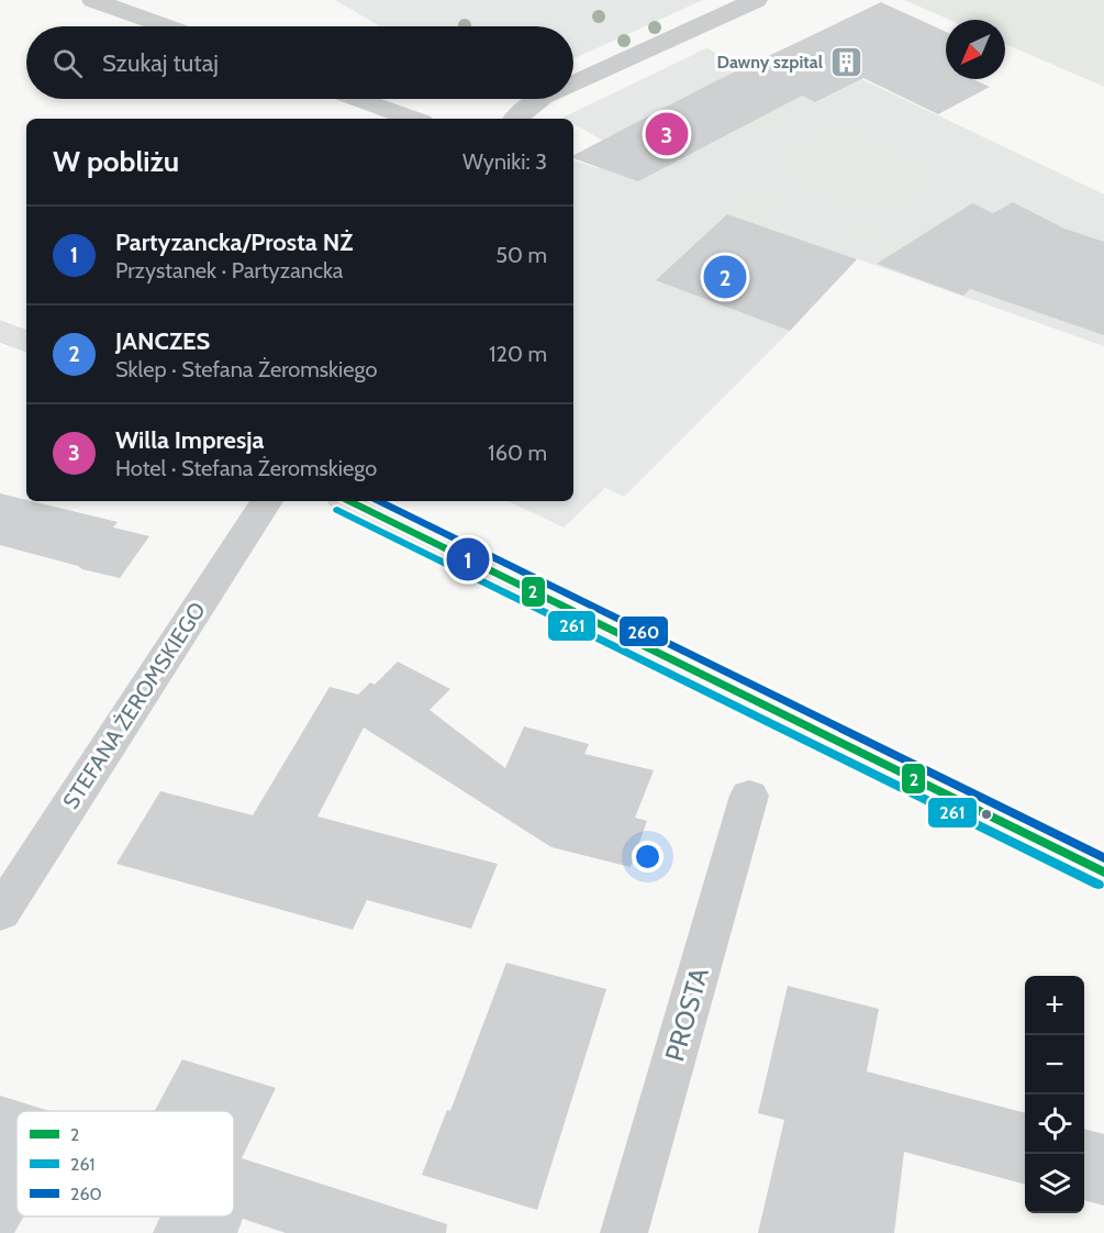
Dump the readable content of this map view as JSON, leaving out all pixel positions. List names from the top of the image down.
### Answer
{
  "streets": {
    "street": ["STEFANA ŻEROMSKIEGO", "PROSTA"]
  },
  "places": {
    "building": ["Dawny szpital"]
  },
  "lines": ["transit line 2", "transit line 260", "transit line 261"],
  "legend": ["2", "261", "260"],
  "north": "bottom left",
  "page": {
    "search": "Szukaj tutaj",
    "pins": ["3", "2", "1"],
    "heading": ["W pobliżu", "Wyniki: 3"],
    "list": [
      {
        "mark": "1",
        "name": "Partyzancka/Prosta NŻ",
        "note": "Przystanek · Partyzancka",
        "value": "50 m"
      },
      {
        "mark": "2",
        "name": "JANCZES",
        "note": "Sklep · Stefana Żeromskiego",
        "value": "120 m"
      },
      {
        "mark": "3",
        "name": "Willa Impresja",
        "note": "Hotel · Stefana Żeromskiego",
        "value": "160 m"
      }
    ],
    "map_buttons": ["+", "−"]
  }
}
